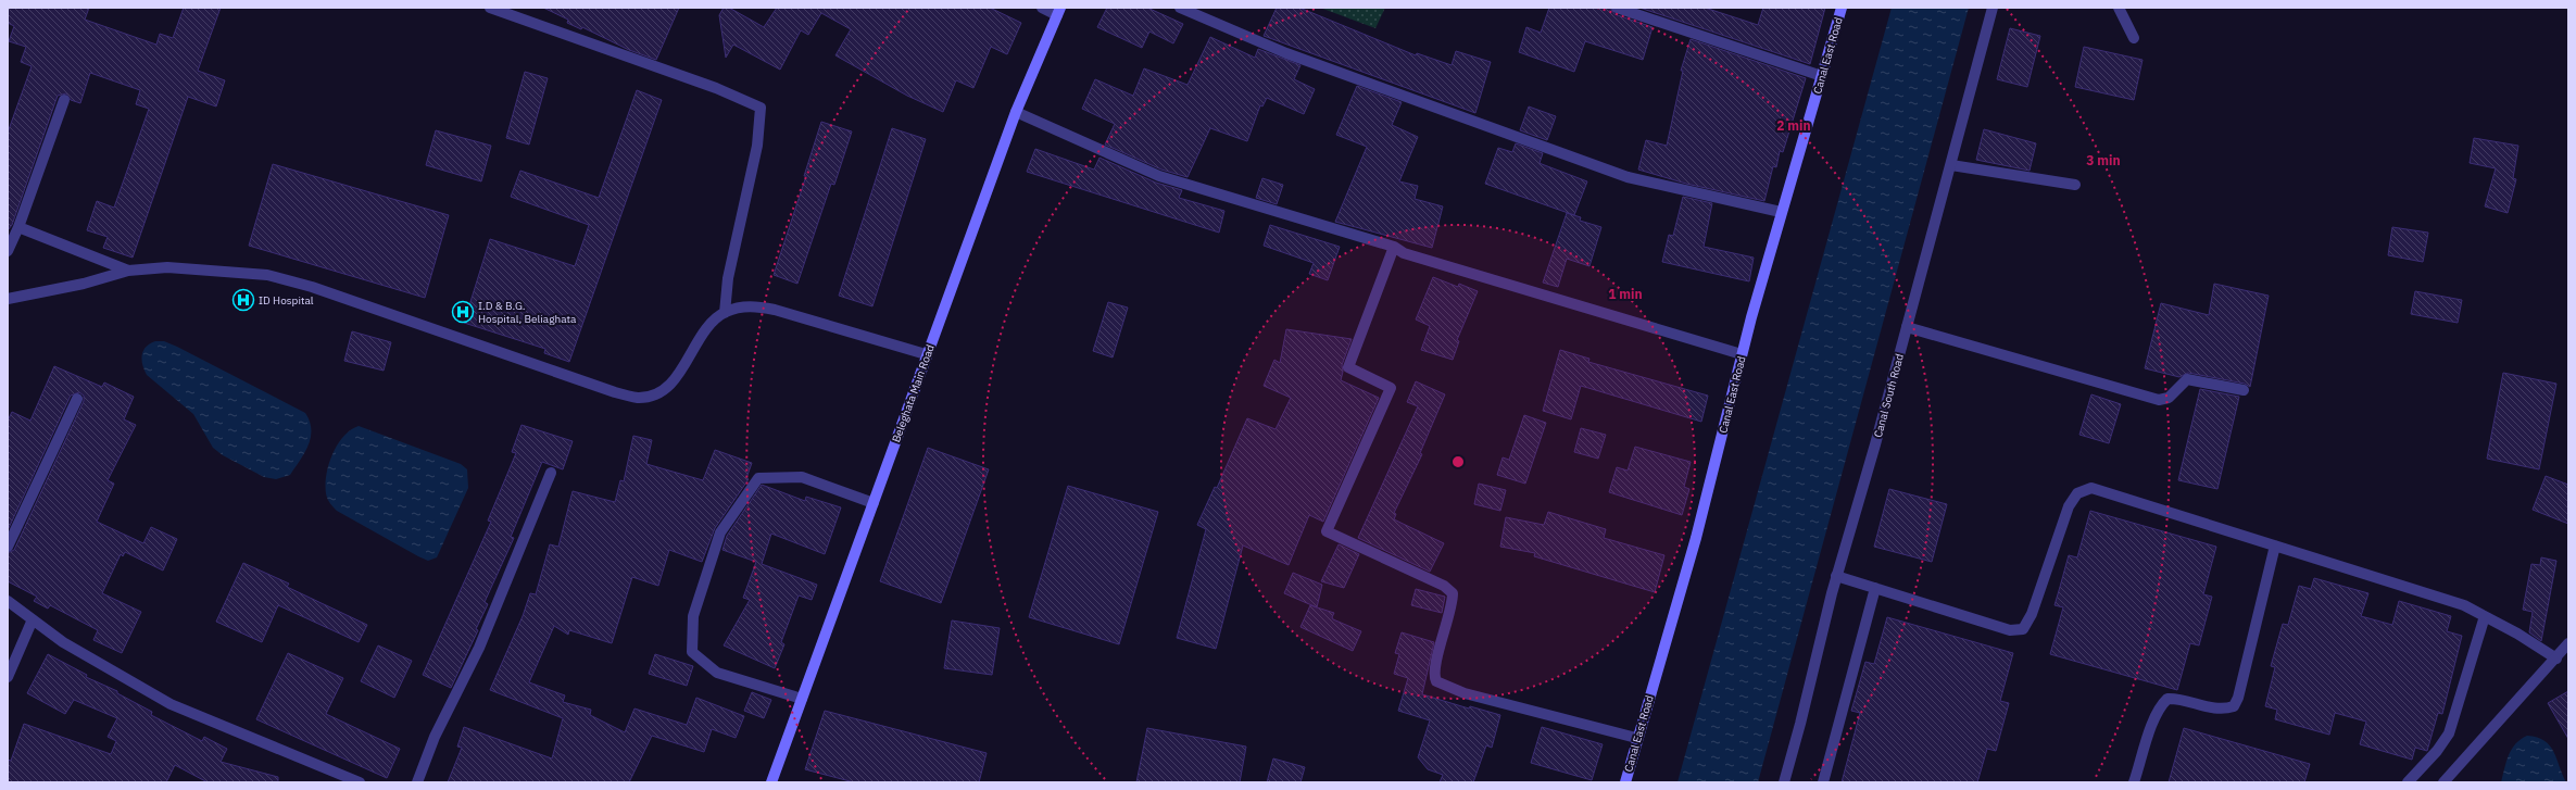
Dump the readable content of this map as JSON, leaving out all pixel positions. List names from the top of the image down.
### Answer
{
  "streets": {
    "main road": ["Canal East Road", "Beleghata Main Road"],
    "street": ["Canal South Road"]
  },
  "places": {
    "hospital": ["ID Hospital", "I.D & B.G. Hospital, Beliaghata"]
  },
  "rings": ["2 min", "3 min", "1 min"]
}
